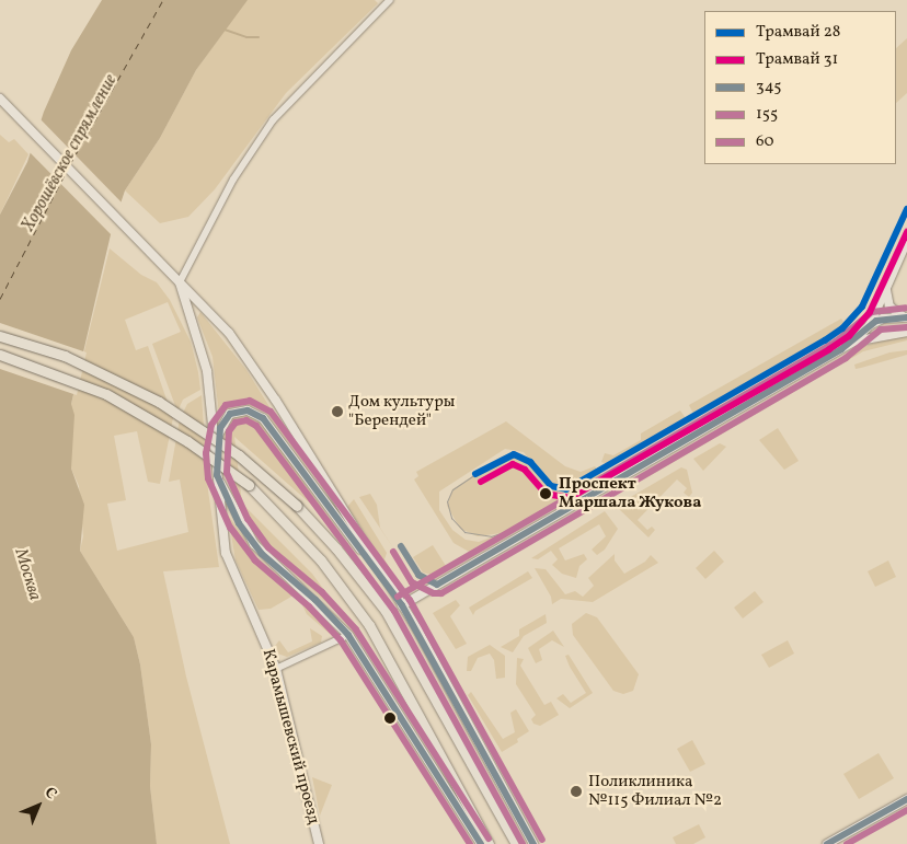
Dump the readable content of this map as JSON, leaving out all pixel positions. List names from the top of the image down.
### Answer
{
  "streets": {
    "street": ["Карамышевский проезд"]
  },
  "water": ["Хорошёвское спрямление", "Москва"],
  "places": ["Дом культуры \"Берендей\"", "Проспект Маршала Жукова", "Поликлиника №115 Филиал №2"],
  "lines": [
    "tram line 28",
    "tram line 31",
    "transit line 60",
    "transit line 345",
    "transit line 155"
  ],
  "legend": [
    "Трамвай 28",
    "Трамвай 31",
    "345",
    "155",
    "60"
  ],
  "north": "top right"
}
